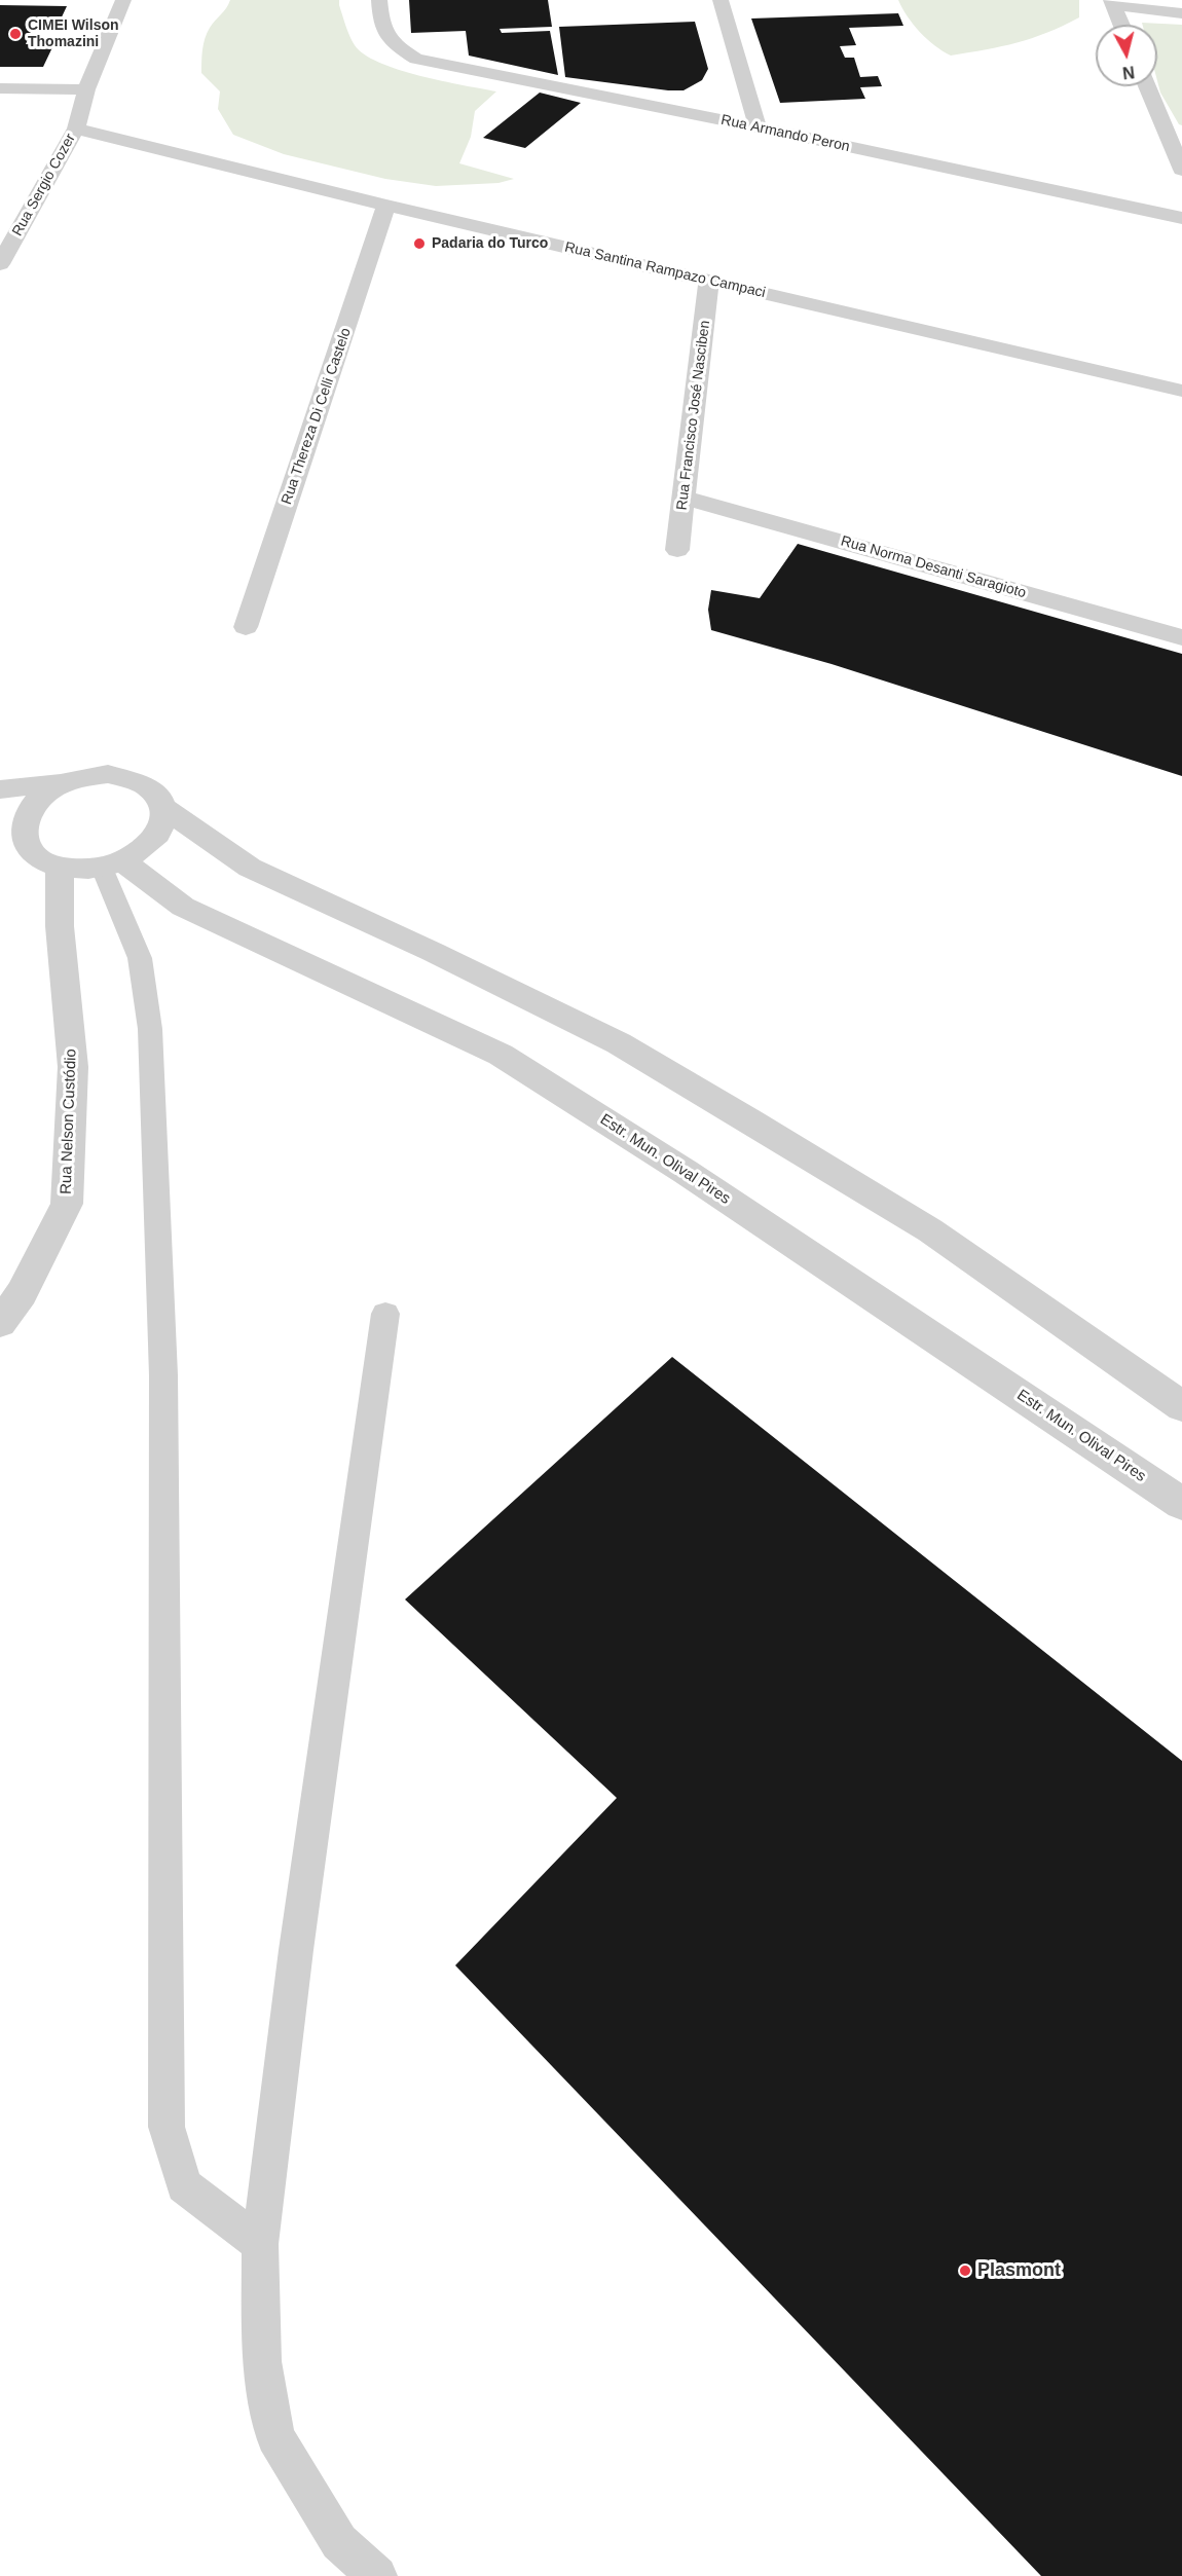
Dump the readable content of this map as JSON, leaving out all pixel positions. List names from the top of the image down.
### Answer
{
  "streets": {
    "street": [
      "Rua Armando Peron",
      "Rua Sergio Cozer",
      "Rua Santina Rampazo Campaci",
      "Rua Francisco José Nasciben",
      "Rua Thereza Di Celli Castelo",
      "Rua Norma Desanti Saragioto",
      "Rua Nelson Custódio",
      "Estr. Mun. Olival Pires"
    ]
  },
  "crossings": [
    ["Rua Sergio Cozer", "Rua Santina Rampazo Campaci"],
    ["Rua Santina Rampazo Campaci", "Rua Francisco José Nasciben"],
    ["Rua Santina Rampazo Campaci", "Rua Thereza Di Celli Castelo"],
    ["Rua Francisco José Nasciben", "Rua Norma Desanti Saragioto"],
    ["Rua Nelson Custódio", "Estr. Mun. Olival Pires"]
  ],
  "places": ["CIMEI Wilson Thomazini", "Padaria do Turco", "Plasmont"],
  "north": "bottom"
}
